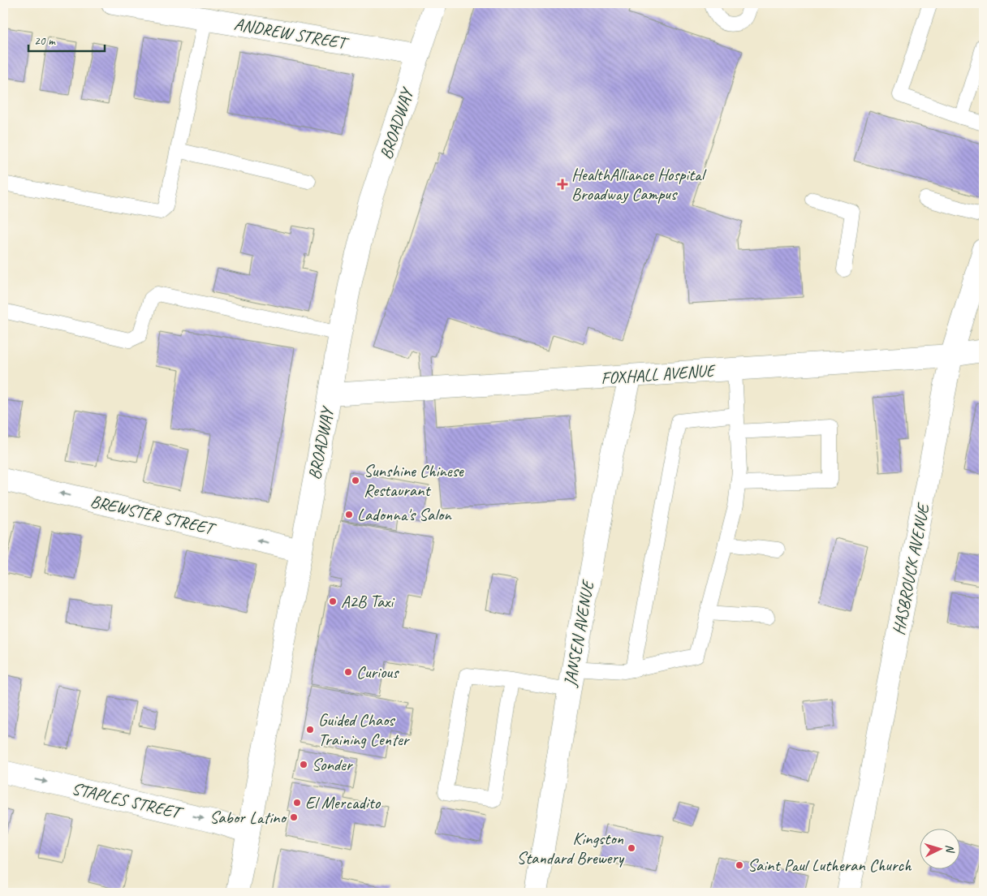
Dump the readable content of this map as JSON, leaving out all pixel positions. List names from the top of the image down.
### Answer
{
  "streets": {
    "main road": [
      "ANDREW STREET",
      "BROADWAY",
      "FOXHALL AVENUE",
      "BREWSTER STREET",
      "HASBROUCK AVENUE",
      "JANSEN AVENUE",
      "STAPLES STREET"
    ]
  },
  "crossings": [
    ["ANDREW STREET", "BROADWAY"],
    ["BROADWAY", "FOXHALL AVENUE"],
    ["BROADWAY", "BREWSTER STREET"],
    ["BROADWAY", "STAPLES STREET"],
    ["FOXHALL AVENUE", "HASBROUCK AVENUE"],
    ["FOXHALL AVENUE", "JANSEN AVENUE"]
  ],
  "one_way": ["BREWSTER STREET", "STAPLES STREET"],
  "places": {
    "health": ["HealthAlliance Hospital Broadway Campus"],
    "other": [
      "Sunshine Chinese Restaurant",
      "Ladonna's Salon",
      "A2B Taxi",
      "Curious",
      "Guided Chaos Training Center",
      "Sonder",
      "El Mercadito",
      "Sabor Latino",
      "Kingston Standard Brewery",
      "Saint Paul Lutheran Church"
    ]
  },
  "scale_bar": "20 m",
  "north": "right"
}
